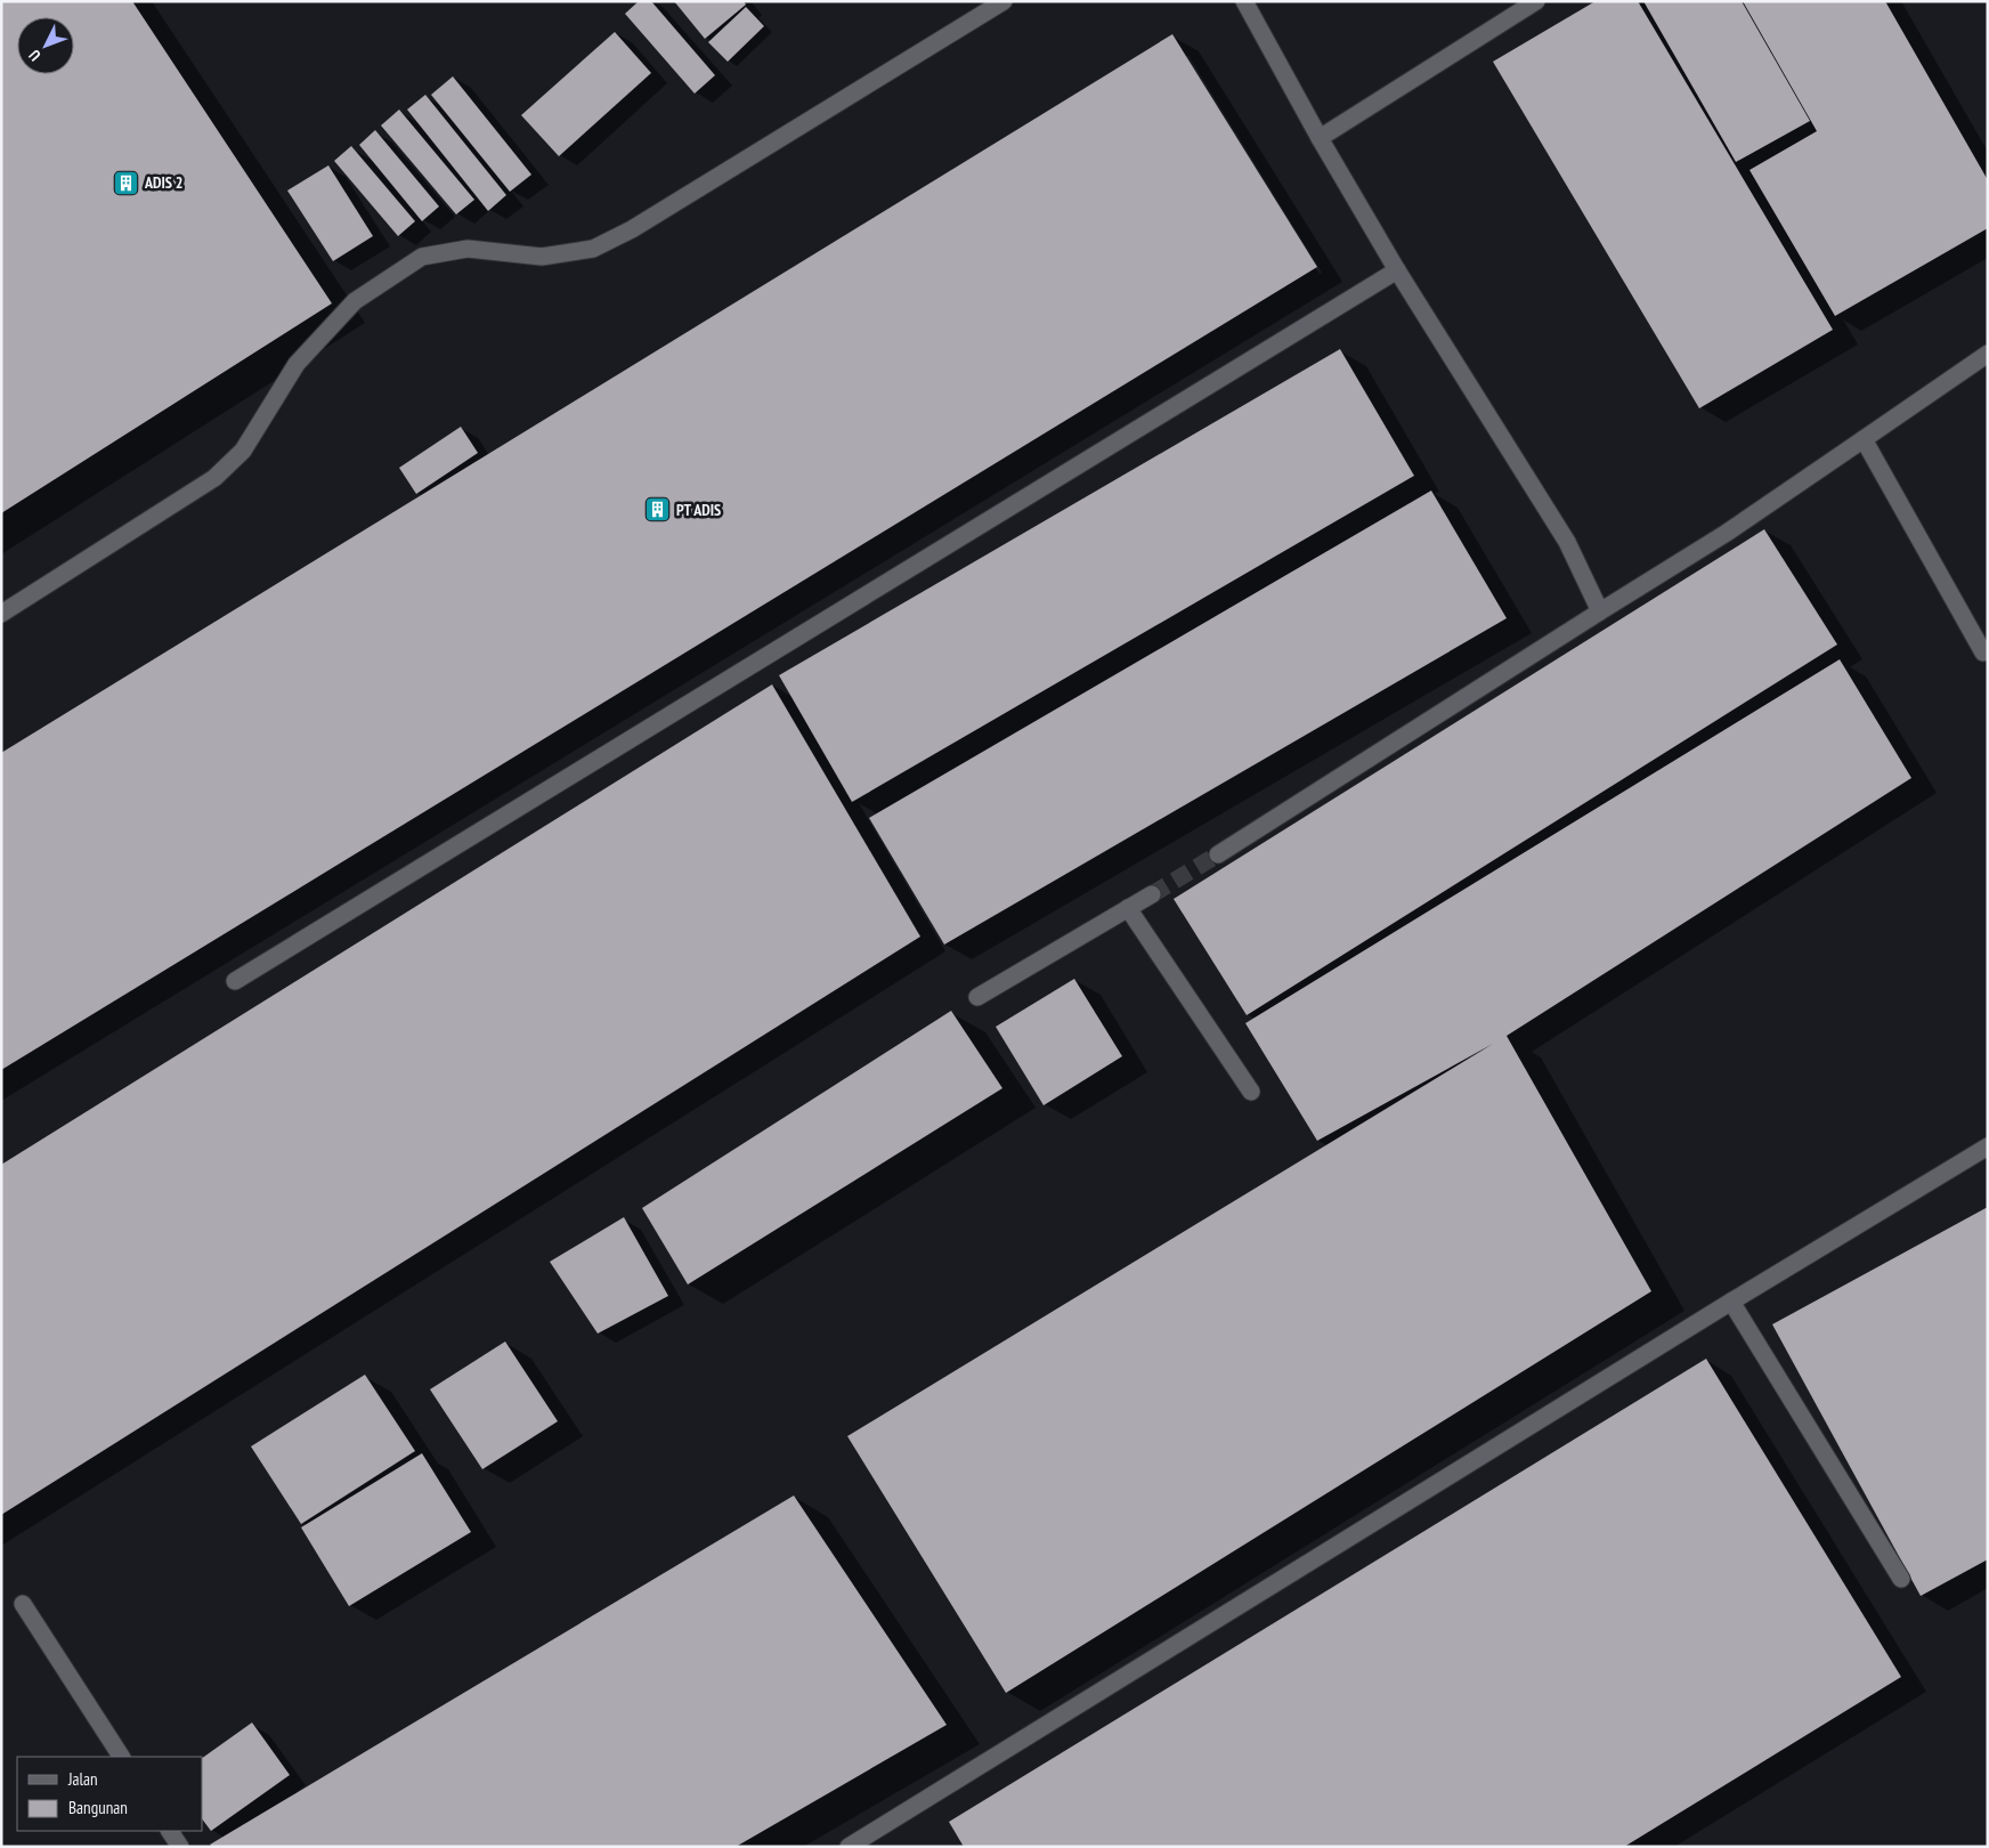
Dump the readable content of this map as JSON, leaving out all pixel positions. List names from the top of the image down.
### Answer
{
  "places": {
    "building": ["ADIS 2", "PT ADIS"]
  },
  "legend": ["Jalan", "Bangunan"],
  "north": "bottom left"
}
